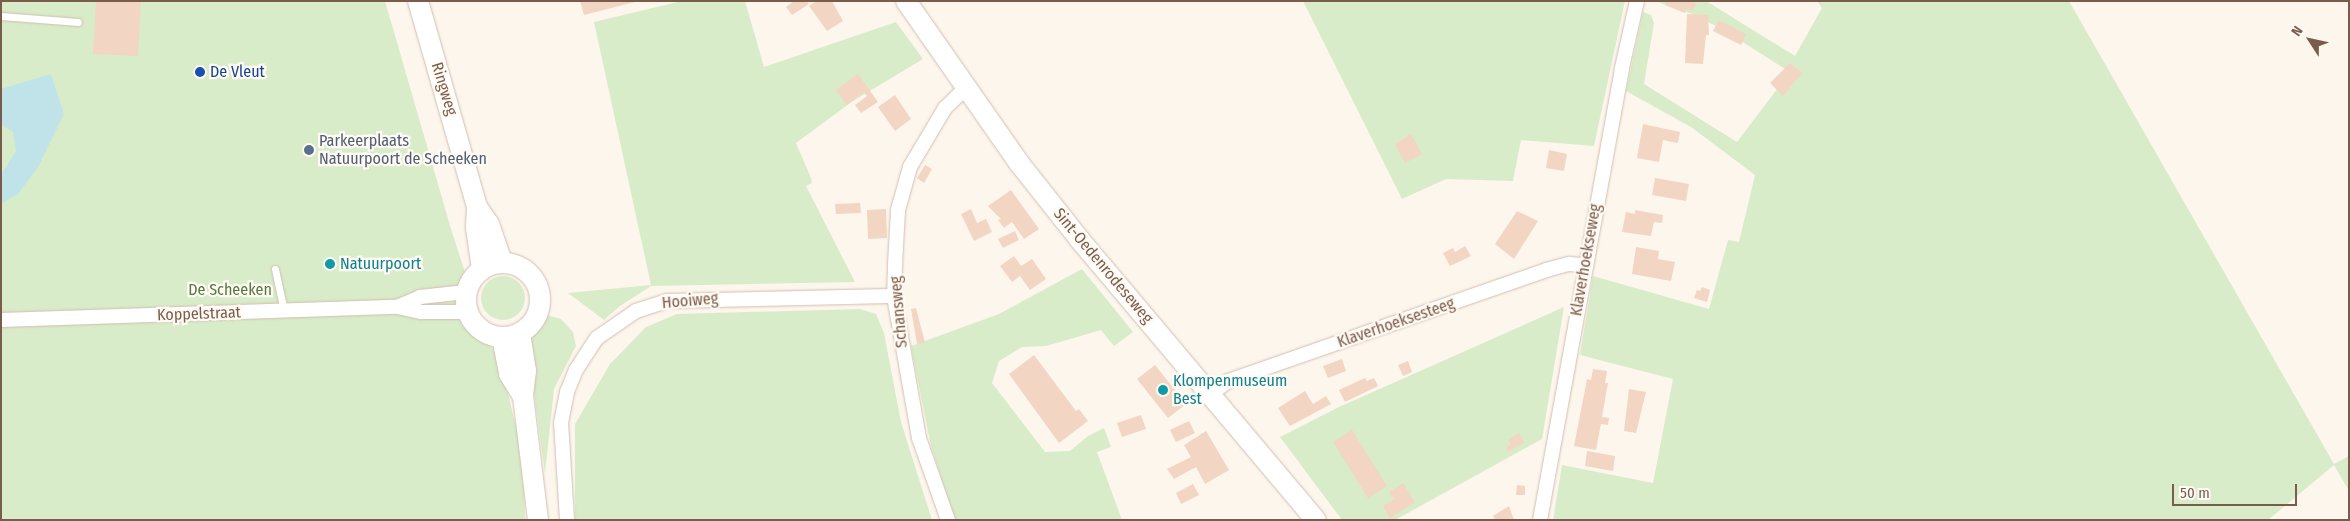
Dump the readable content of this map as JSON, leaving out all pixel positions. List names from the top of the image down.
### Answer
{
  "streets": {
    "main road": ["Ringweg", "Sint-Oedenrodeseweg"],
    "street": [
      "Klaverhoekseweg",
      "Hooiweg",
      "Schansweg",
      "Koppelstraat",
      "Klaverhoeksesteeg"
    ]
  },
  "crossings": [
    ["Ringweg", "Koppelstraat"],
    ["Klaverhoekseweg", "Klaverhoeksesteeg"],
    ["Sint-Oedenrodeseweg", "Schansweg"],
    ["Sint-Oedenrodeseweg", "Klaverhoeksesteeg"],
    ["Hooiweg", "Schansweg"]
  ],
  "parks": ["De Scheeken"],
  "places": [
    "De Vleut",
    "Parkeerplaats Natuurpoort de Scheeken",
    "Natuurpoort",
    "Klompenmuseum Best"
  ],
  "scale_bar": "50 m",
  "north": "top left"
}
